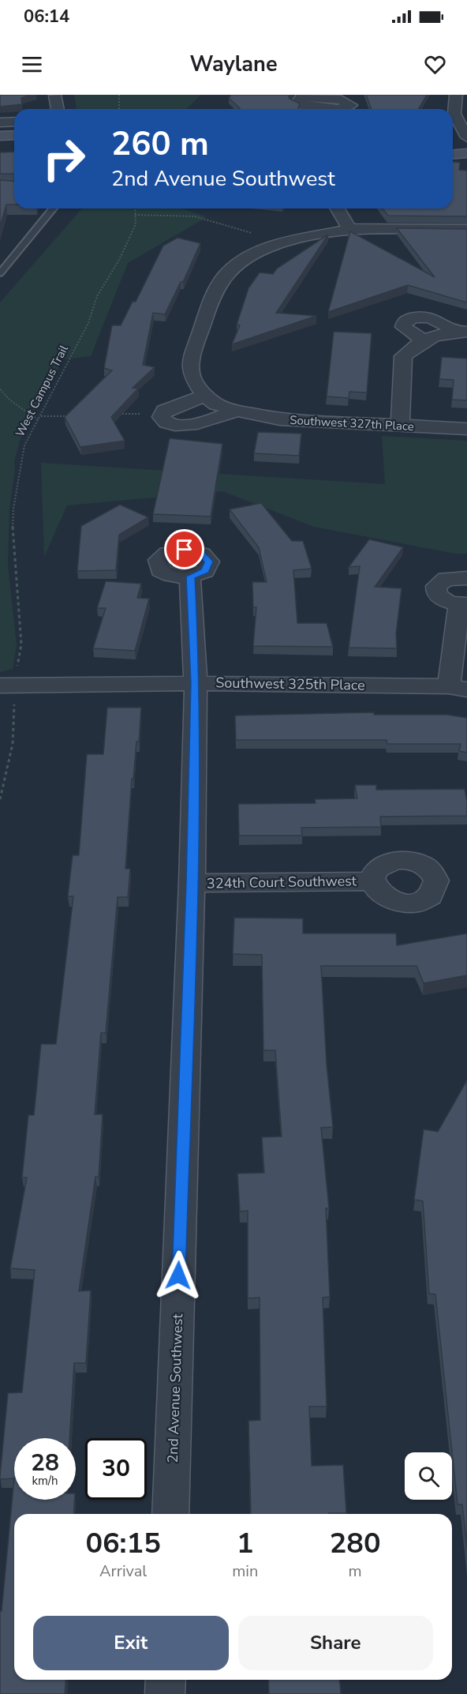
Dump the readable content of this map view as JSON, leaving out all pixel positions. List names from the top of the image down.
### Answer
{
  "streets": {
    "street": [
      "Southwest 327th Place",
      "Southwest 325th Place",
      "324th Court Southwest",
      "2nd Avenue Southwest"
    ],
    "path": ["West Campus Trail"]
  },
  "crossings": [
    ["West Campus Trail", "Southwest 325th Place"],
    ["Southwest 325th Place", "2nd Avenue Southwest"],
    ["324th Court Southwest", "2nd Avenue Southwest"]
  ],
  "page": {
    "status": "06:14",
    "header": "Waylane",
    "turn": ["260 m", "2nd Avenue Southwest"],
    "speed": "28 km/h",
    "limit": "30",
    "eta": [
      "06:15",
      "Arrival",
      "1",
      "min",
      "280",
      "m"
    ],
    "buttons": ["Exit", "Share"]
  }
}
